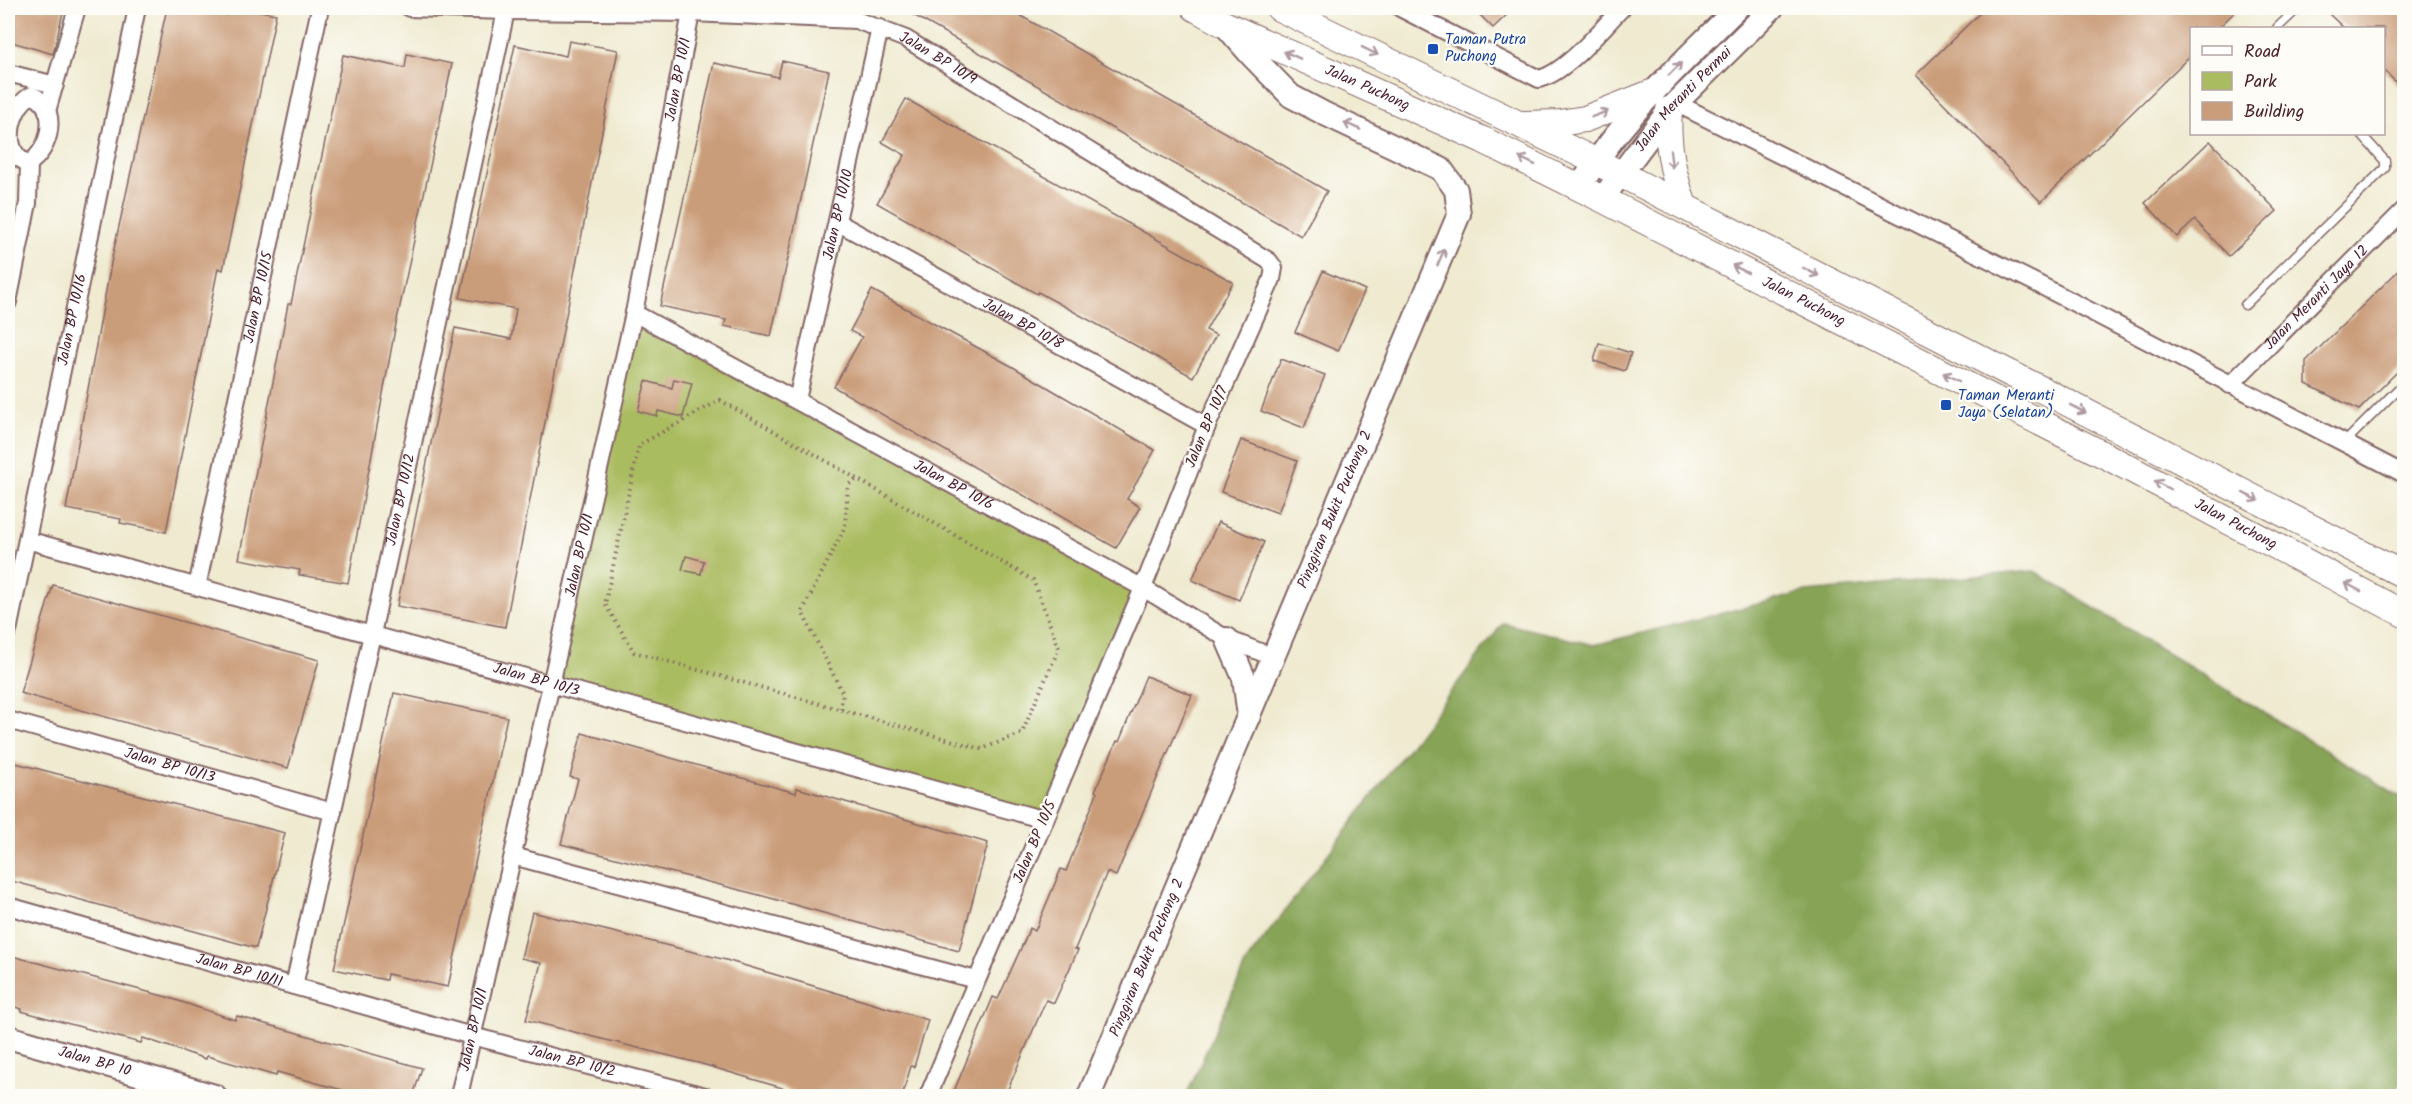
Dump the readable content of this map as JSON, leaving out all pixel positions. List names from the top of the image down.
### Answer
{
  "streets": {
    "main road": ["Jalan Puchong"],
    "street": [
      "Jalan BP 10/9",
      "Jalan BP 10/1",
      "Jalan Meranti Permai",
      "Jalan BP 10/10",
      "Jalan BP 10/15",
      "Jalan Meranti Jaya 12",
      "Jalan BP 10/16",
      "Jalan BP 10/8",
      "Jalan BP 10/7",
      "Jalan BP 10/6",
      "Jalan BP 10/12",
      "Pinggiran Bukit Puchong 2",
      "Jalan BP 10/3",
      "Jalan BP 10/13",
      "Jalan BP 10/5",
      "Jalan BP 10/11",
      "Jalan BP 10",
      "Jalan BP 10/2"
    ]
  },
  "crossings": [
    ["Jalan BP 10/9", "Jalan BP 10/1"],
    ["Jalan BP 10/9", "Jalan BP 10/10"],
    ["Jalan BP 10/9", "Jalan BP 10/7"],
    ["Jalan BP 10/9", "Jalan BP 10/12"],
    ["Jalan BP 10/1", "Jalan BP 10/6"],
    ["Jalan BP 10/1", "Jalan BP 10/3"],
    ["Jalan BP 10/1", "Jalan BP 10/11"],
    ["Jalan BP 10/1", "Jalan BP 10/2"],
    ["Jalan Puchong", "Jalan Meranti Permai"],
    ["Jalan Puchong", "Pinggiran Bukit Puchong 2"],
    ["Jalan BP 10/10", "Jalan BP 10/8"],
    ["Jalan BP 10/10", "Jalan BP 10/6"],
    ["Jalan BP 10/15", "Jalan BP 10/3"],
    ["Jalan BP 10/16", "Jalan BP 10/3"],
    ["Jalan BP 10/8", "Jalan BP 10/7"],
    ["Jalan BP 10/7", "Jalan BP 10/6"],
    ["Jalan BP 10/7", "Jalan BP 10/5"],
    ["Jalan BP 10/6", "Pinggiran Bukit Puchong 2"],
    ["Jalan BP 10/6", "Jalan BP 10/5"],
    ["Jalan BP 10/12", "Jalan BP 10/3"],
    ["Jalan BP 10/12", "Jalan BP 10/13"],
    ["Jalan BP 10/12", "Jalan BP 10/11"],
    ["Jalan BP 10/3", "Jalan BP 10/5"],
    ["Jalan BP 10/11", "Jalan BP 10/2"]
  ],
  "places": {
    "transit": ["Taman Putra Puchong", "Taman Meranti Jaya (Selatan)"]
  },
  "legend": ["Road", "Park", "Building"]
}
